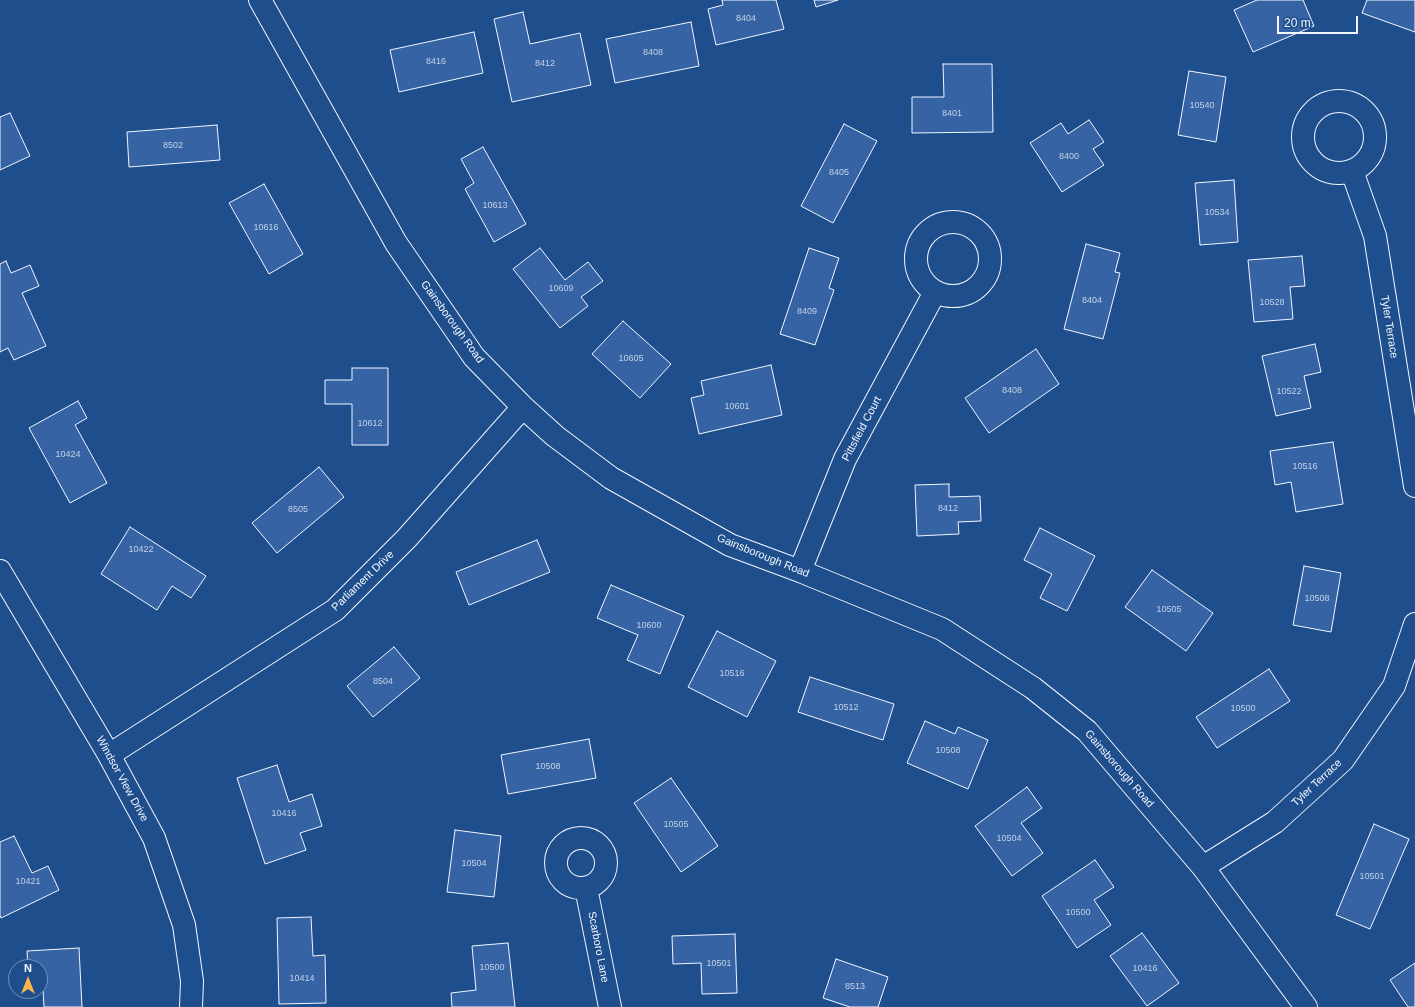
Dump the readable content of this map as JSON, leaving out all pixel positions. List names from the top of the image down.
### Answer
{
  "streets": {
    "street": [
      "Gainsborough Road",
      "Tyler Terrace",
      "Pittsfield Court",
      "Parliament Drive",
      "Windsor View Drive",
      "Scarboro Lane"
    ]
  },
  "crossings": [
    ["Gainsborough Road", "Tyler Terrace"],
    ["Gainsborough Road", "Pittsfield Court"],
    ["Gainsborough Road", "Parliament Drive"],
    ["Parliament Drive", "Windsor View Drive"]
  ],
  "house_numbers": [
    "8404",
    "8408",
    "8416",
    "8412",
    "10540",
    "8401",
    "8502",
    "8400",
    "8405",
    "10613",
    "10534",
    "10616",
    "10609",
    "8404",
    "10528",
    "8409",
    "10605",
    "8408",
    "10522",
    "10601",
    "10612",
    "10424",
    "10516",
    "8412",
    "8505",
    "10422",
    "10508",
    "10505",
    "10600",
    "10516",
    "8504",
    "10512",
    "10500",
    "10508",
    "10508",
    "10416",
    "10505",
    "10504",
    "10504",
    "10501",
    "10421",
    "10500",
    "10501",
    "10500",
    "10416",
    "10414",
    "8513"
  ],
  "scale_bar": "20 m",
  "north": "top"
}
